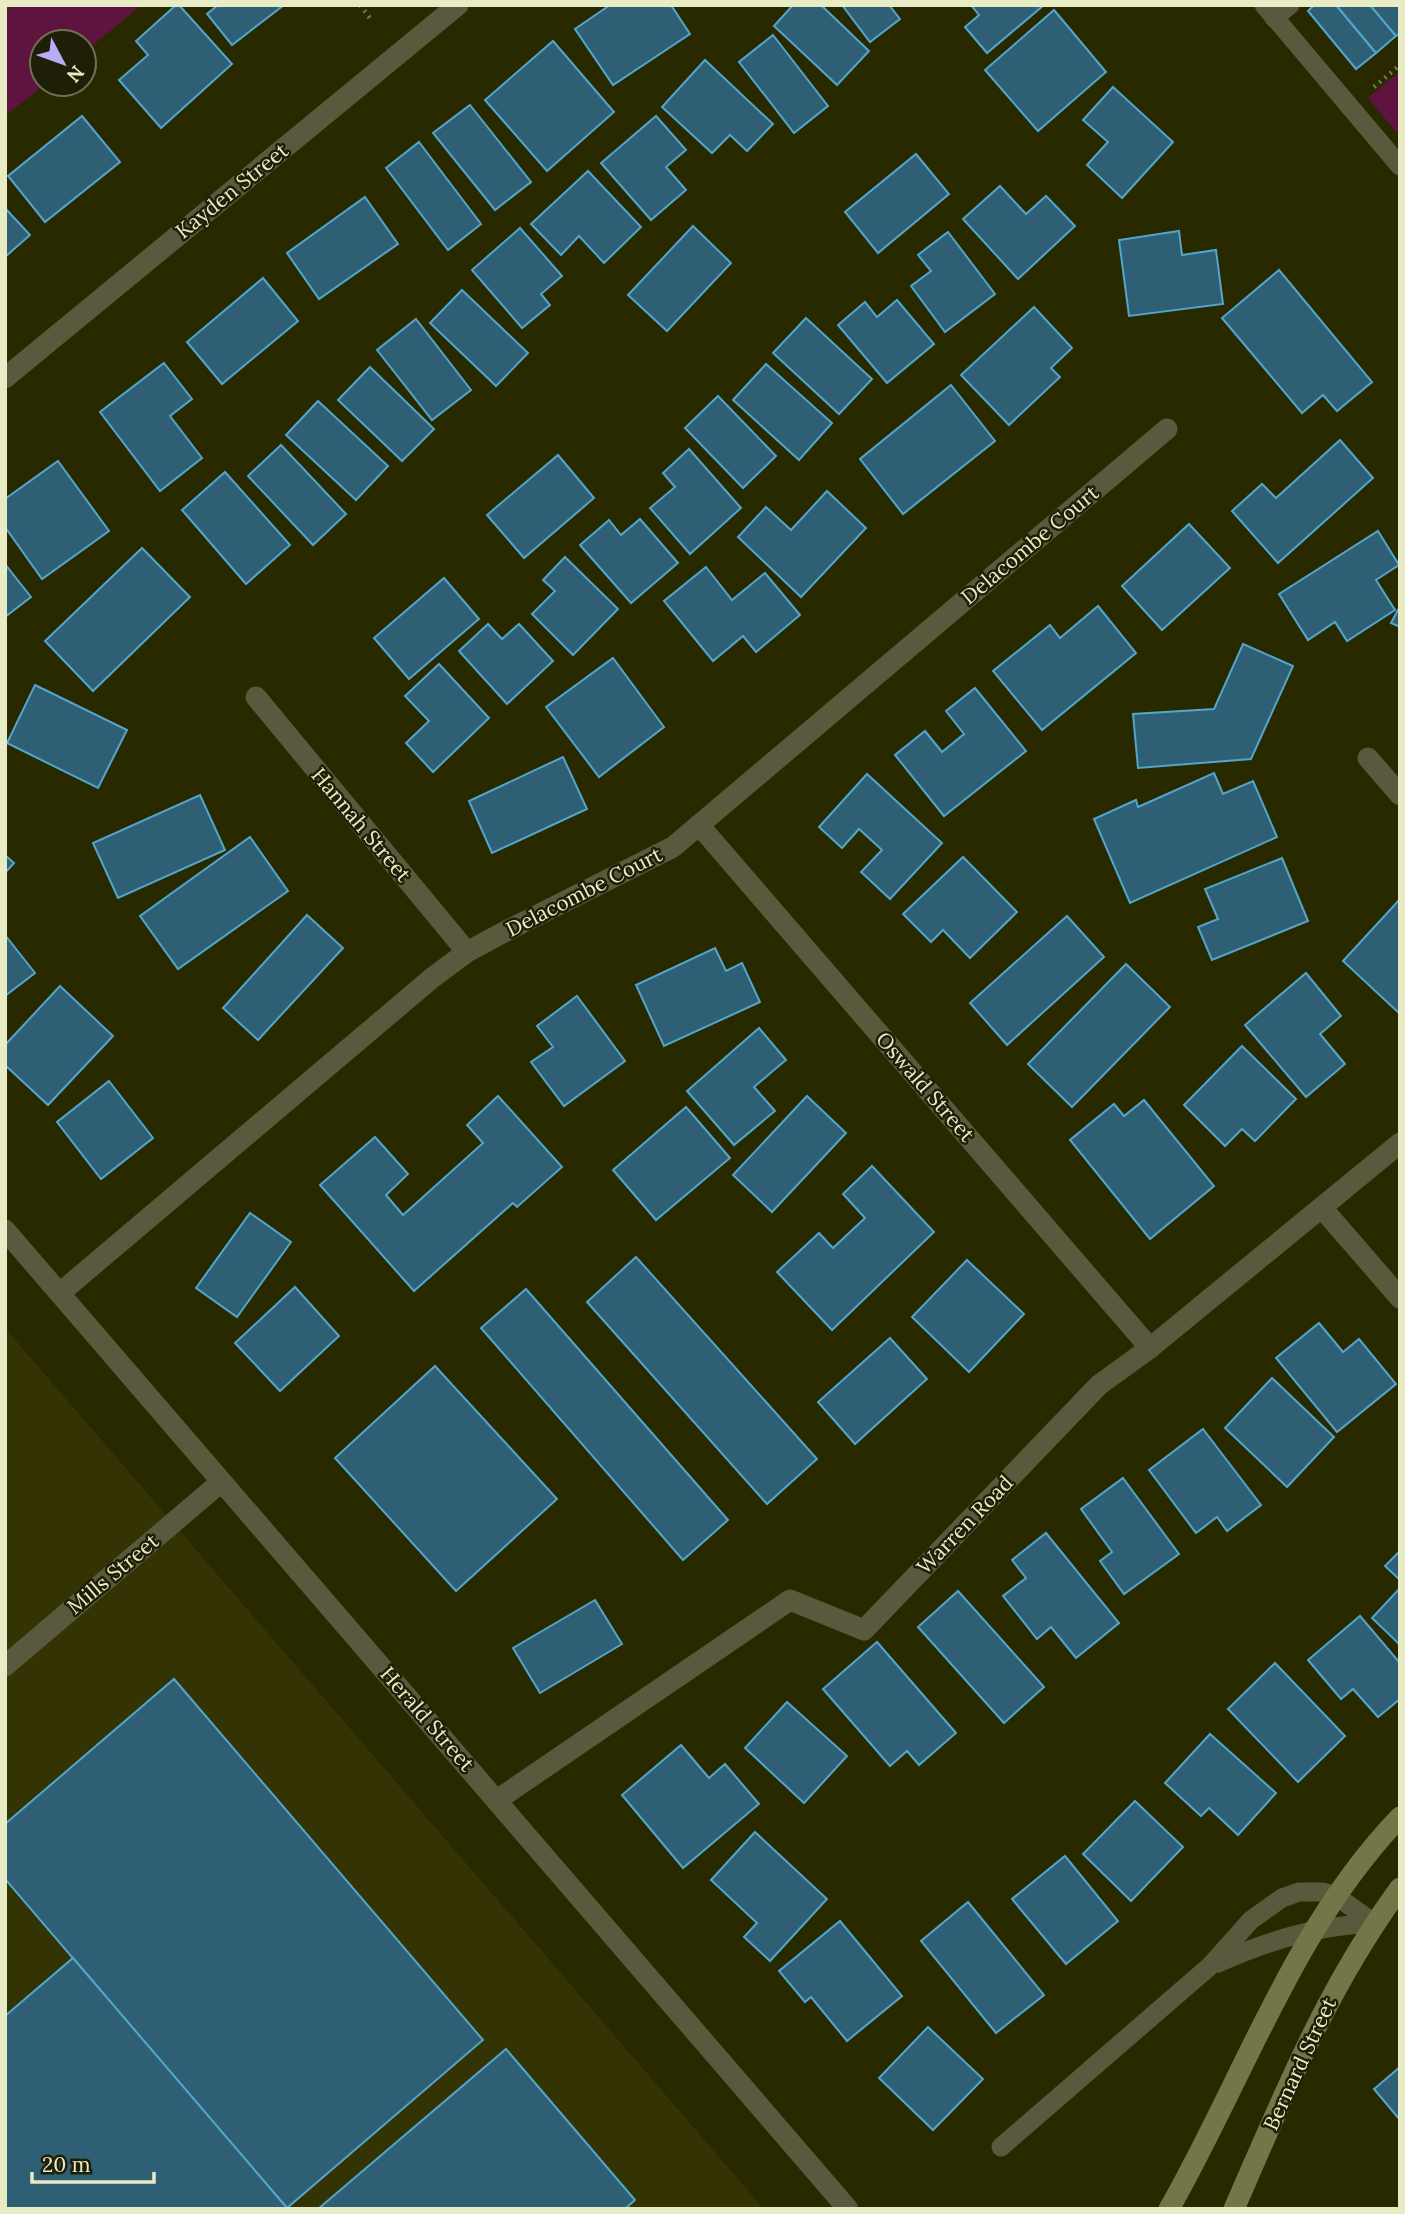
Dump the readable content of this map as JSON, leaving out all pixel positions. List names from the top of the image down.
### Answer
{
  "streets": {
    "street": [
      "Kayden Street",
      "Delacombe Court",
      "Hannah Street",
      "Oswald Street",
      "Warren Road",
      "Mills Street",
      "Herald Street",
      "Bernard Street"
    ]
  },
  "crossings": [
    ["Delacombe Court", "Hannah Street"],
    ["Delacombe Court", "Oswald Street"],
    ["Delacombe Court", "Herald Street"],
    ["Oswald Street", "Warren Road"],
    ["Warren Road", "Herald Street"],
    ["Mills Street", "Herald Street"]
  ],
  "scale_bar": "20 m",
  "north": "bottom right"
}
